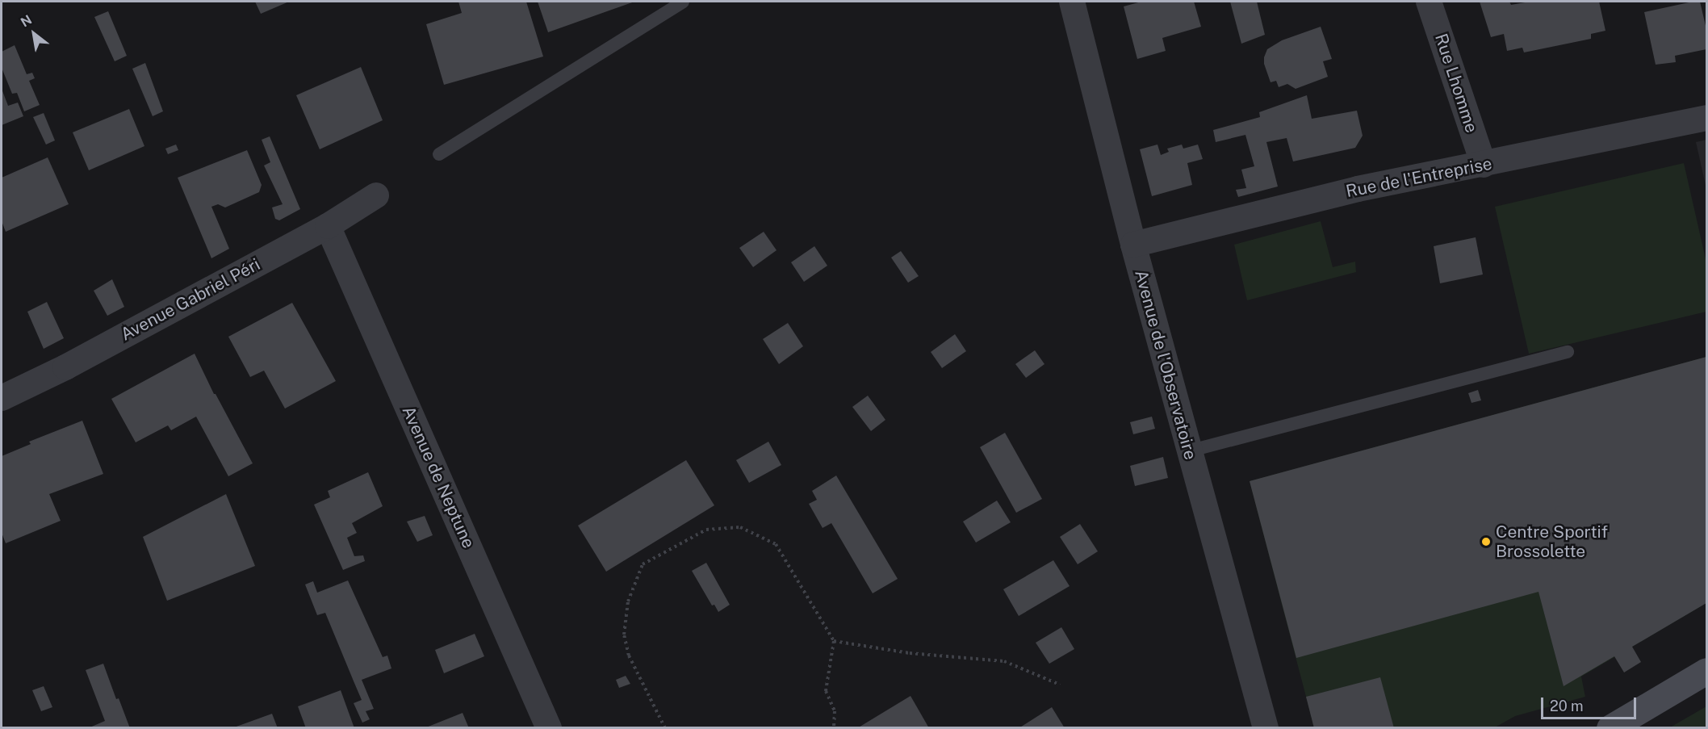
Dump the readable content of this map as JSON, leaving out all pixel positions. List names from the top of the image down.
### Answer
{
  "streets": {
    "street": [
      "Rue Lhomme",
      "Rue de l'Entreprise",
      "Avenue Gabriel Péri",
      "Avenue de l'Observatoire",
      "Avenue de Neptune"
    ]
  },
  "crossings": [
    ["Rue Lhomme", "Rue de l'Entreprise"],
    ["Rue de l'Entreprise", "Avenue de l'Observatoire"],
    ["Avenue Gabriel Péri", "Avenue de Neptune"]
  ],
  "places": ["Centre Sportif Brossolette"],
  "scale_bar": "20 m",
  "north": "top left"
}
